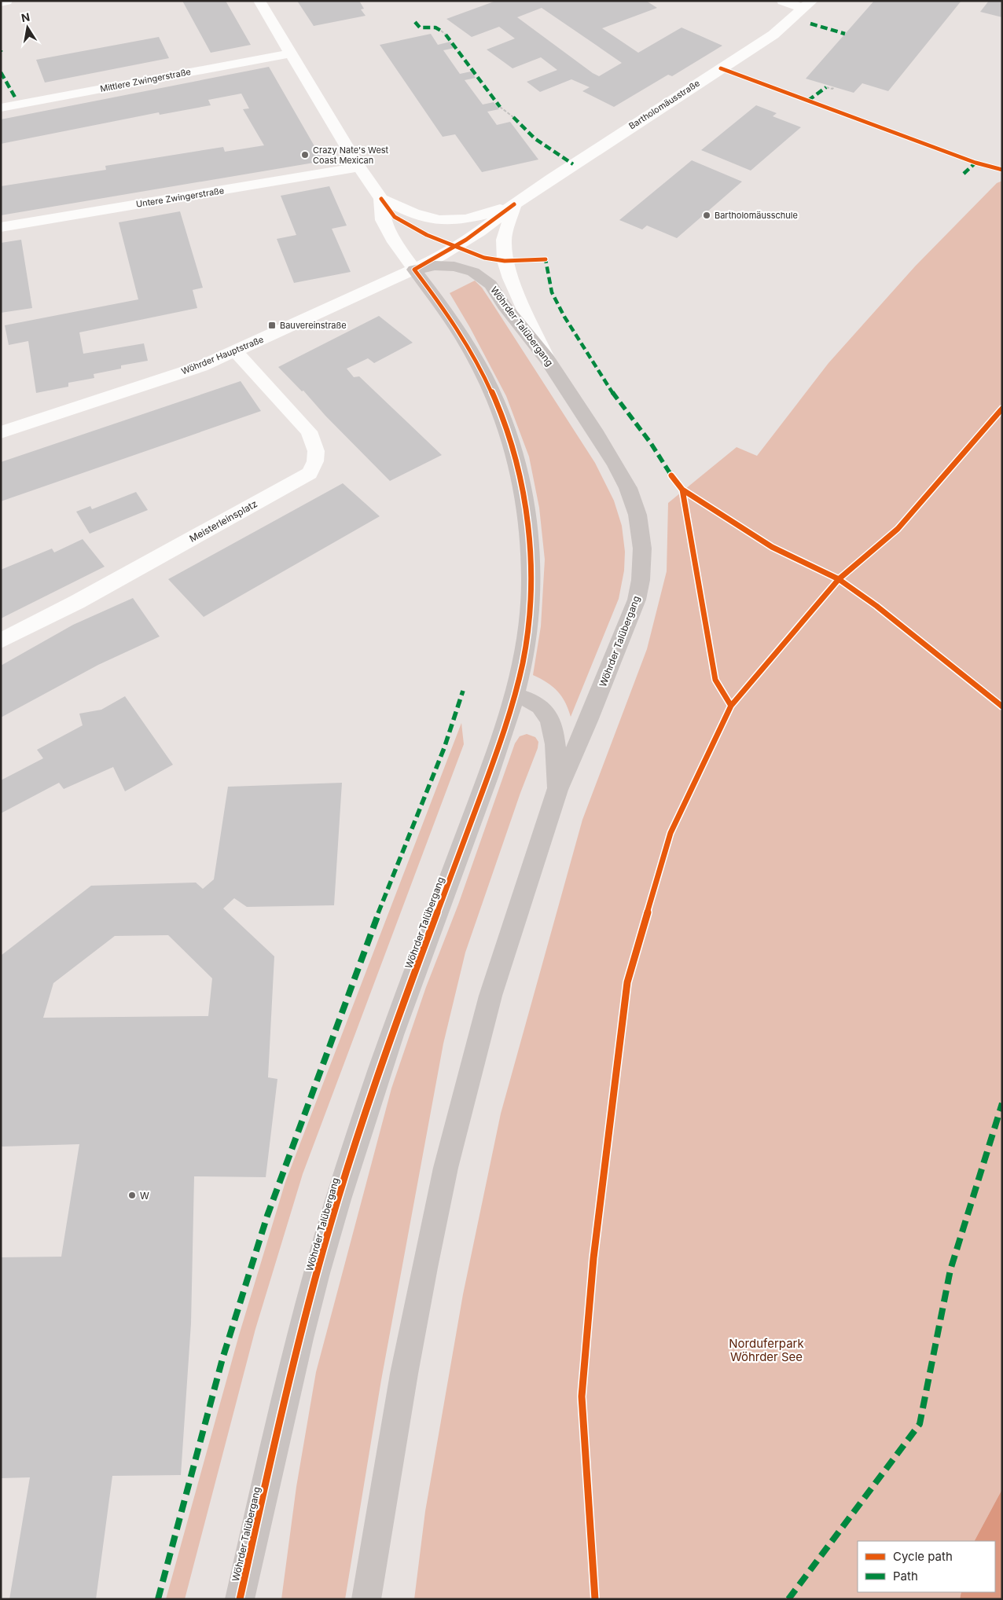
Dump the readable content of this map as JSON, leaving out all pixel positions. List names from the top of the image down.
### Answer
{
  "streets": {
    "main road": ["Wöhrder Talübergang"],
    "street": [
      "Mittlere Zwingerstraße",
      "Bartholomäusstraße",
      "Untere Zwingerstraße",
      "Wöhrder Hauptstraße",
      "Meisterleinsplatz"
    ]
  },
  "crossings": [
    ["Bartholomäusstraße", "Wöhrder Talübergang"],
    ["Bartholomäusstraße", "Wöhrder Hauptstraße"],
    ["Wöhrder Talübergang", "Wöhrder Hauptstraße"],
    ["Wöhrder Hauptstraße", "Meisterleinsplatz"]
  ],
  "parks": ["Norduferpark Wöhrder See"],
  "places": {
    "other": ["Crazy Nate's West Coast Mexican", "Bartholomäusschule", "W"],
    "transit": ["Bauvereinstraße"]
  },
  "legend": ["Cycle path", "Path"],
  "north": "top"
}
